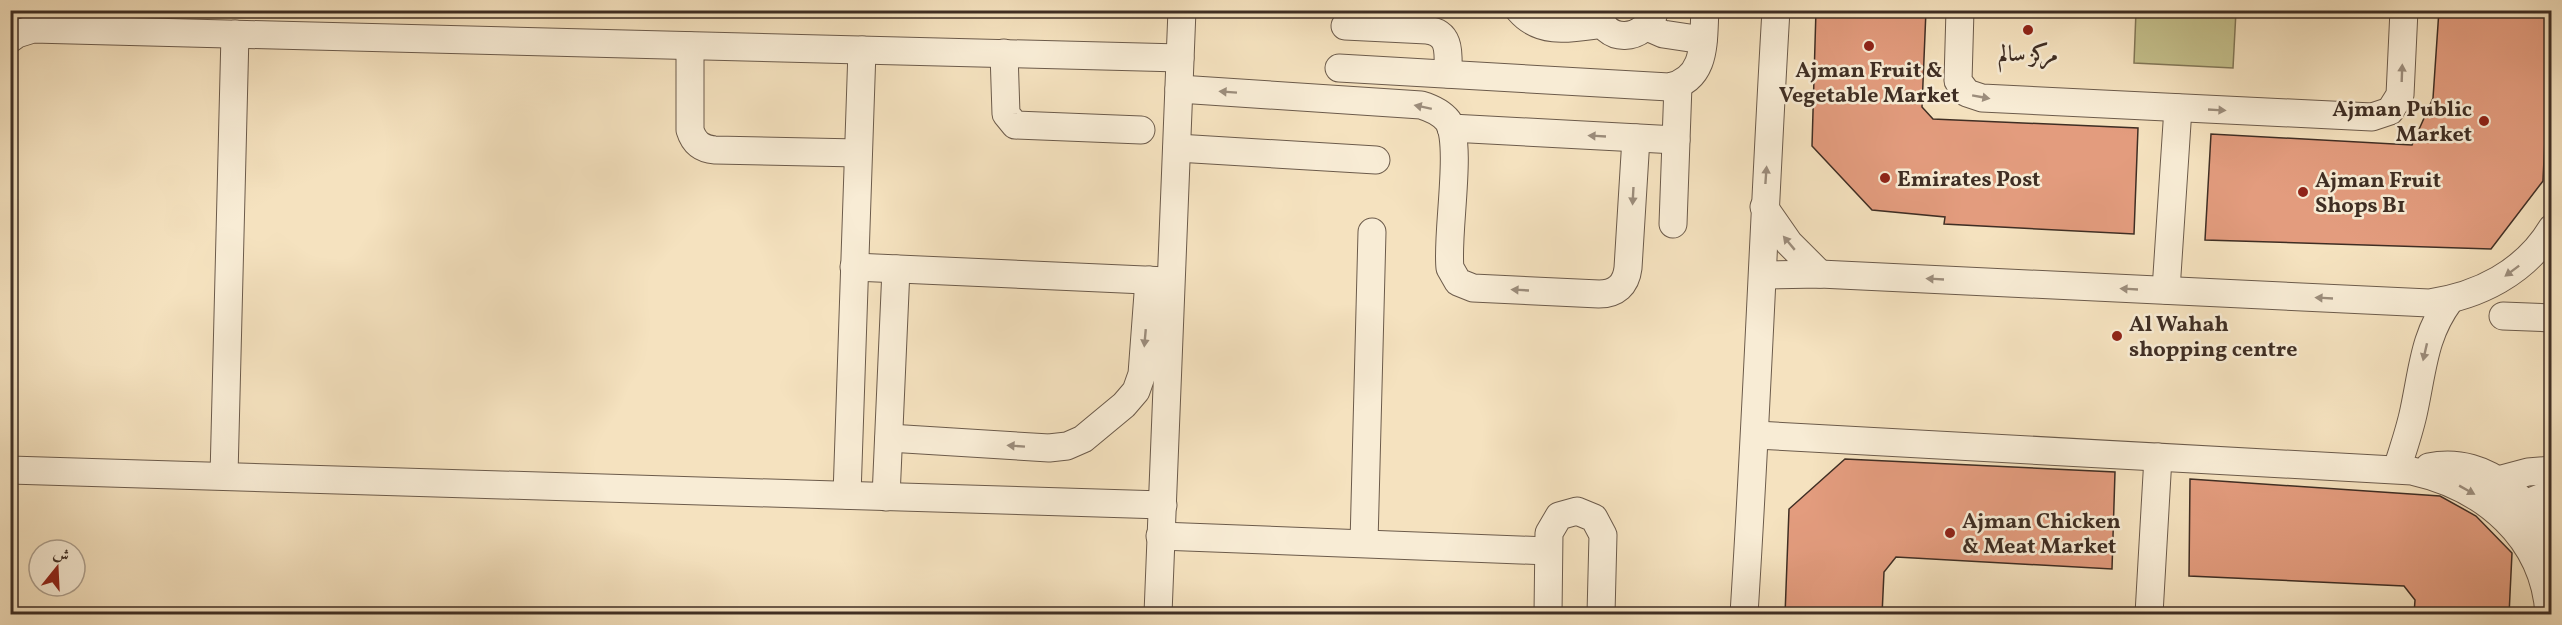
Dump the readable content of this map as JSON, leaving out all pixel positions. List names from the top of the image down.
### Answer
{
  "places": [
    "مركز سالم",
    "Ajman Fruit & Vegetable Market",
    "Ajman Public Market",
    "Emirates Post",
    "Ajman Fruit Shops B1",
    "Al Wahah shopping centre",
    "Ajman Chicken & Meat Market"
  ],
  "north": "top"
}
